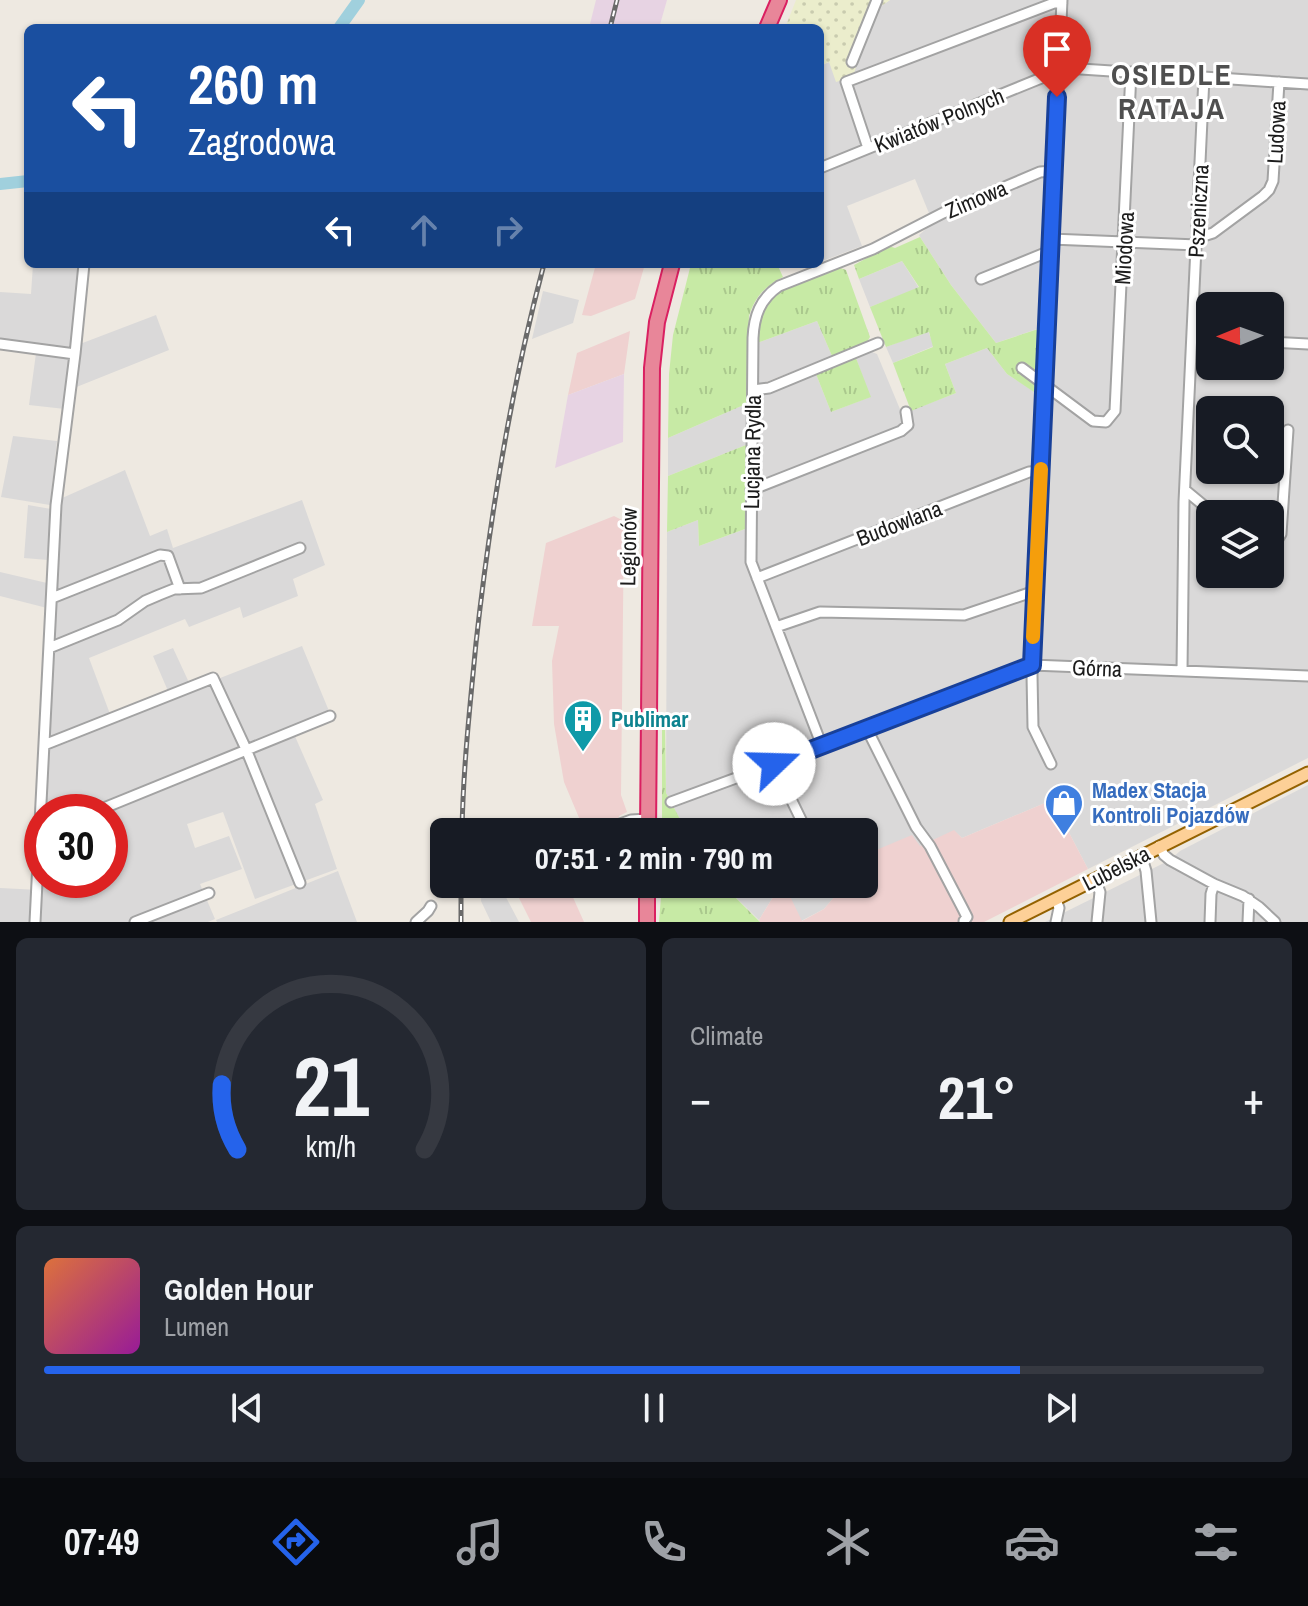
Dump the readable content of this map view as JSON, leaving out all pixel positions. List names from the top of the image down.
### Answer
{
  "streets": {
    "highway": ["Legionów"],
    "main road": ["Lubelska"],
    "street": [
      "Kwiatów Polnych",
      "Ludowa",
      "Zimowa",
      "Pszeniczna",
      "Miodowa",
      "Lucjana Rydla",
      "Budowlana",
      "Górna"
    ]
  },
  "crossings": [
    ["Kwiatów Polnych", "Ludowa"],
    ["Kwiatów Polnych", "Pszeniczna"],
    ["Kwiatów Polnych", "Miodowa"],
    ["Ludowa", "Pszeniczna"],
    ["Zimowa", "Lucjana Rydla"],
    ["Pszeniczna", "Górna"],
    ["Lucjana Rydla", "Budowlana"],
    ["Lucjana Rydla", "Górna"]
  ],
  "districts": ["OSIEDLE RATAJA"],
  "places": {
    "building": ["Publimar"],
    "shop": ["Madex Stacja Kontroli Pojazdów"]
  },
  "north": "left",
  "page": {
    "turn": ["260 m", "Zagrodowa"],
    "limit": "30",
    "trip": "07:51 · 2 min · 790 m",
    "tile": "Climate",
    "heat": ["−", "21°", "+"],
    "song": ["Golden Hour", "Lumen"],
    "tabs": "07:49",
    "gauge": ["21", "km/h"]
  }
}
